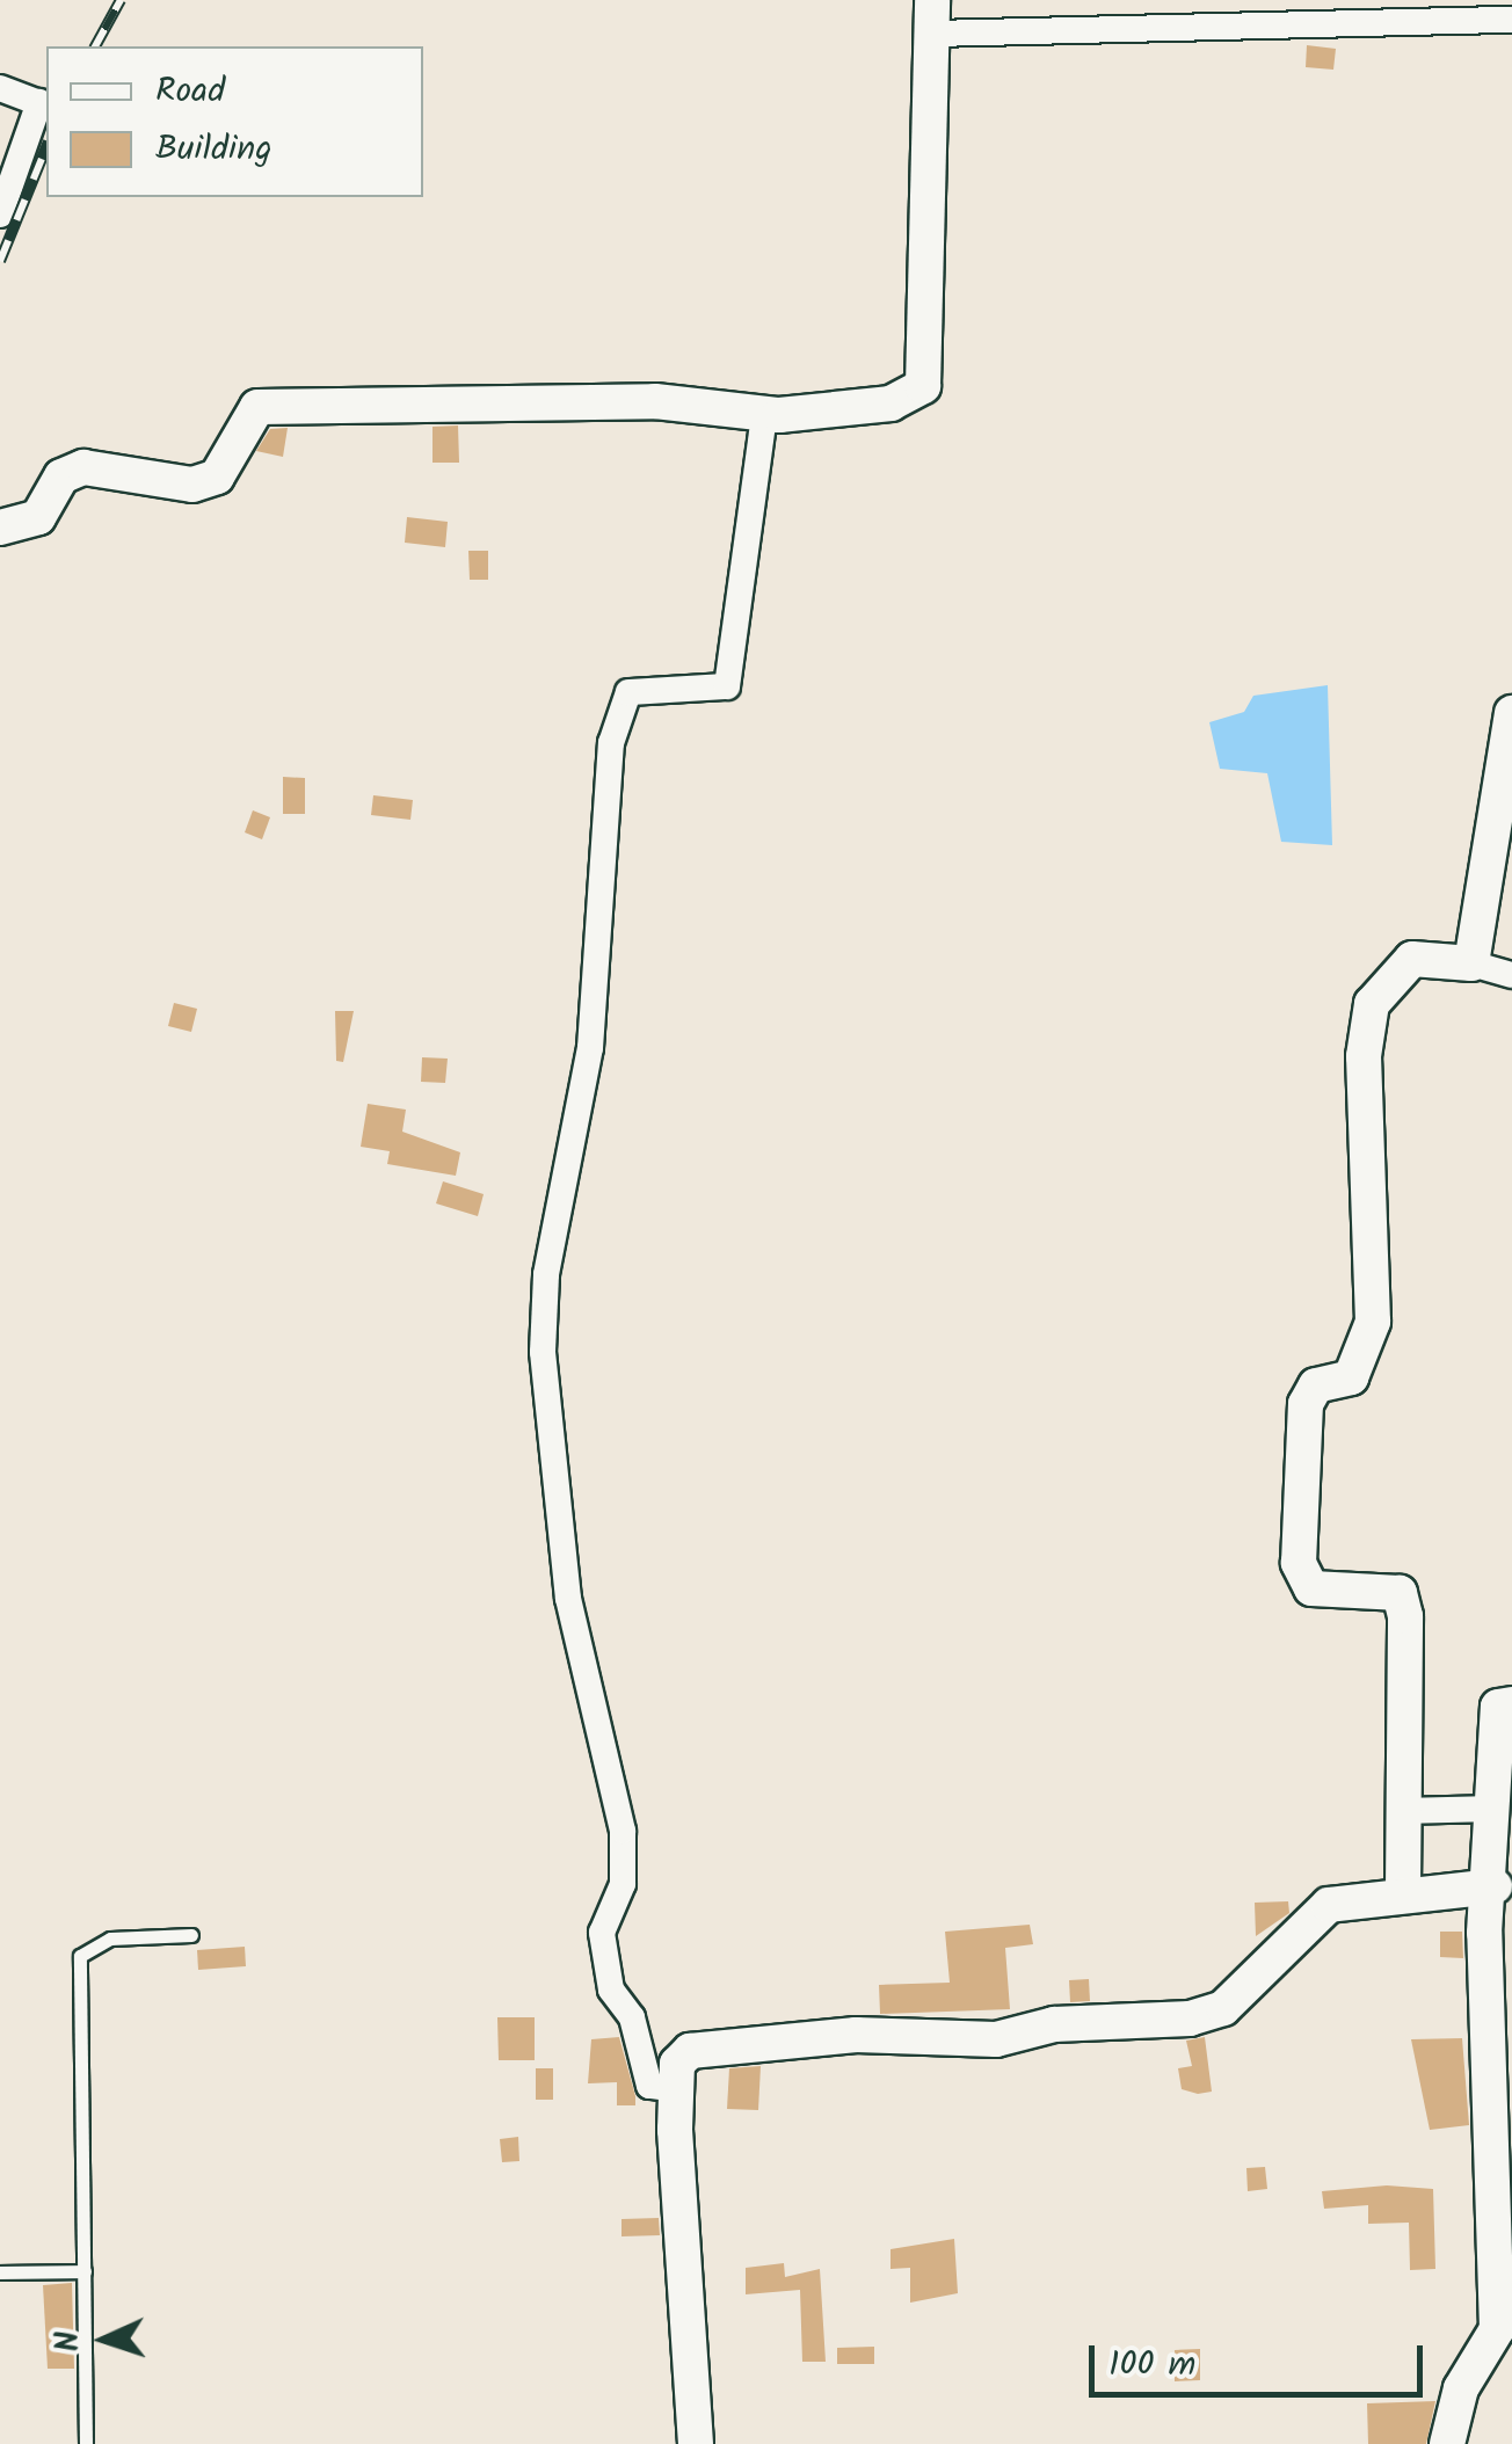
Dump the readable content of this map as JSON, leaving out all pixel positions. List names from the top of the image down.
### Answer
{
  "legend": ["Road", "Building"],
  "scale_bar": "100 m",
  "north": "left"
}
